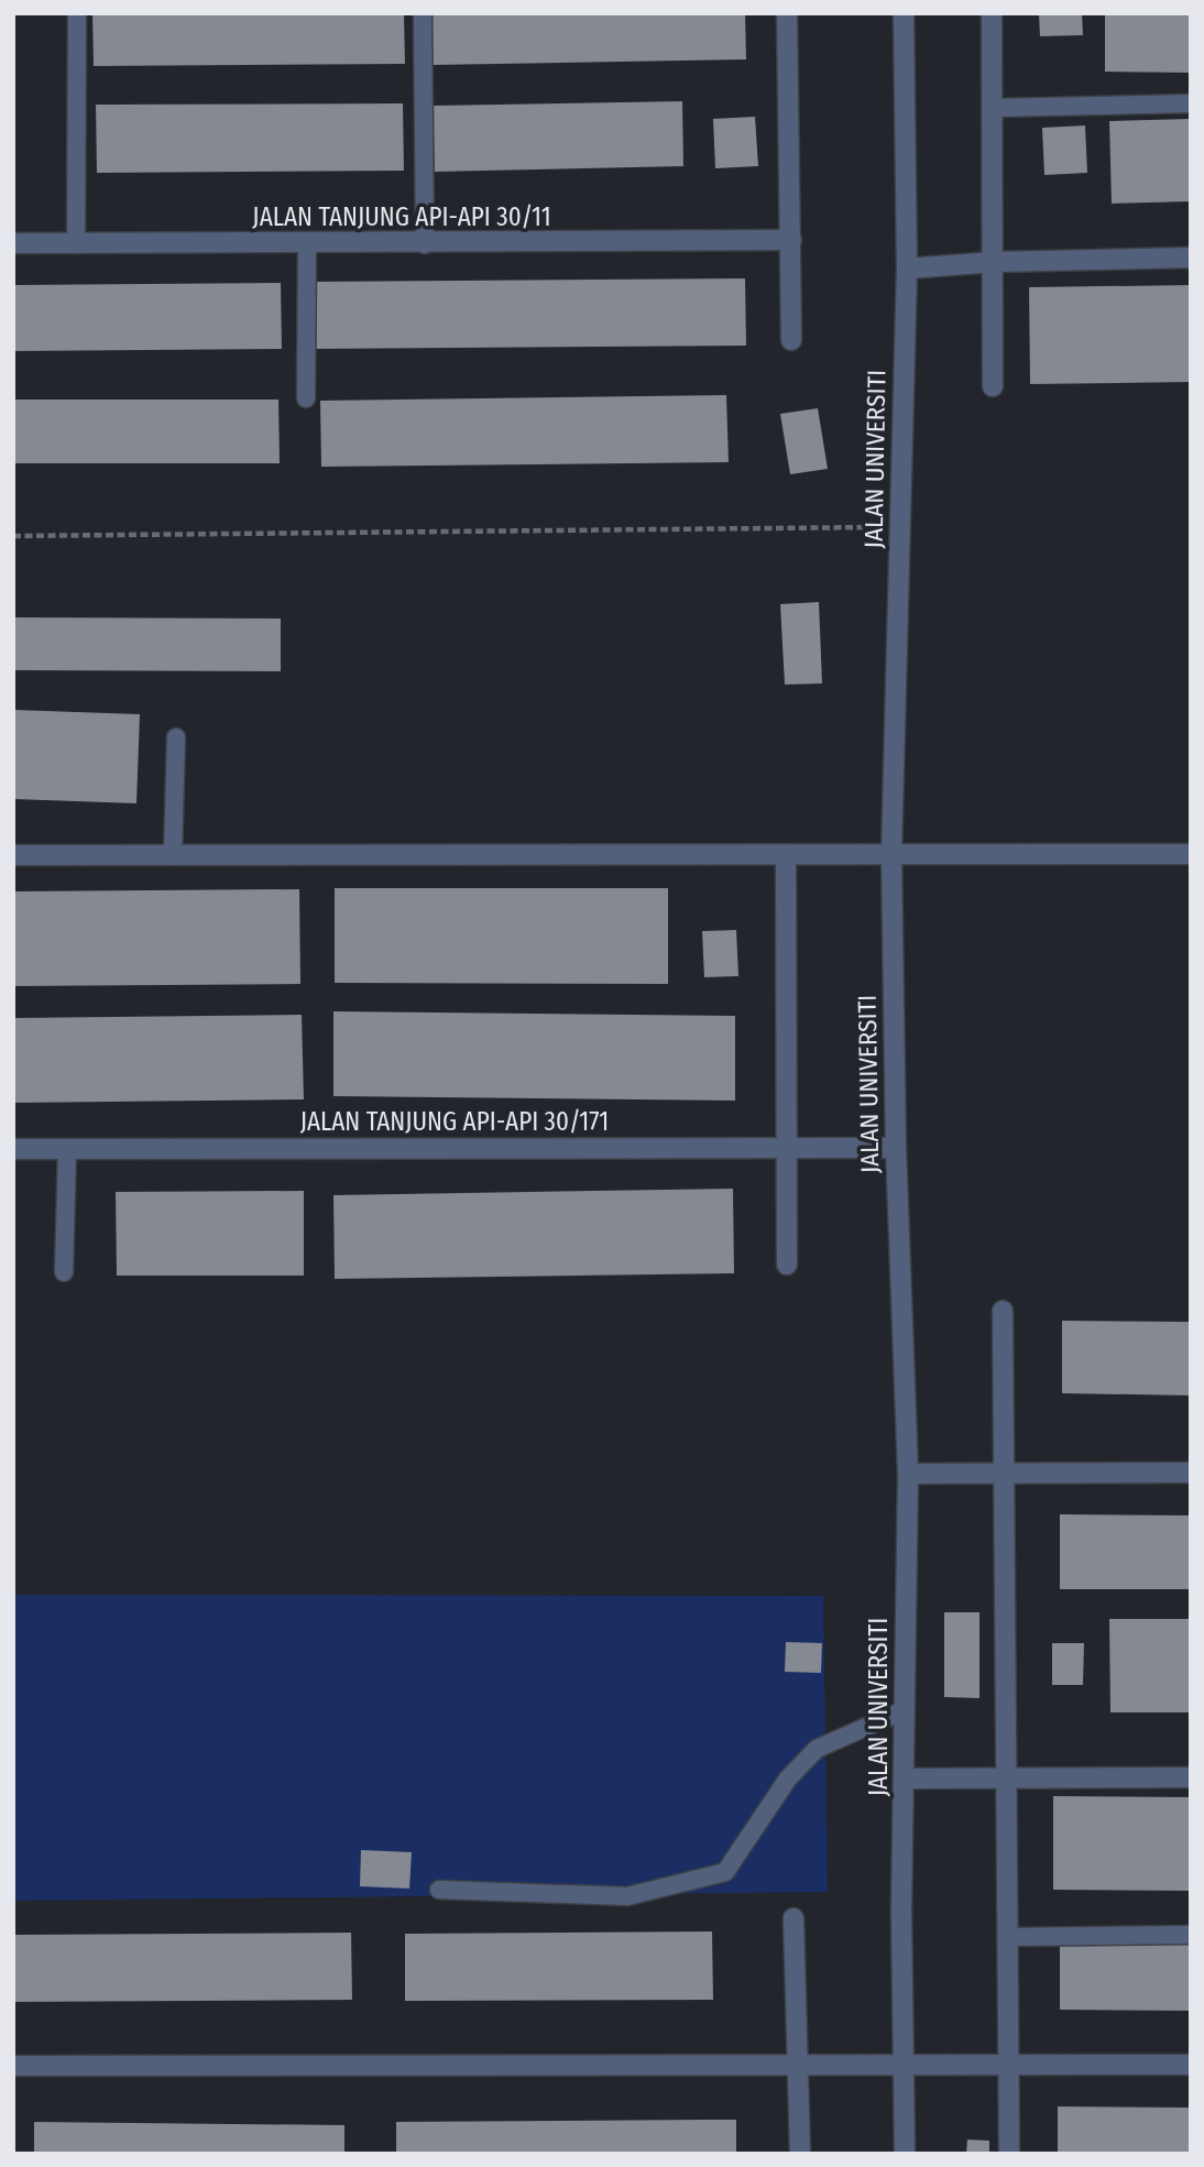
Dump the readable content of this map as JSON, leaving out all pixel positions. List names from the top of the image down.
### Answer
{
  "streets": {
    "street": ["JALAN TANJUNG API-API 30/11", "JALAN UNIVERSITI", "JALAN TANJUNG API-API 30/171"]
  },
  "crossings": [
    ["JALAN UNIVERSITI", "JALAN TANJUNG API-API 30/171"]
  ]
}
